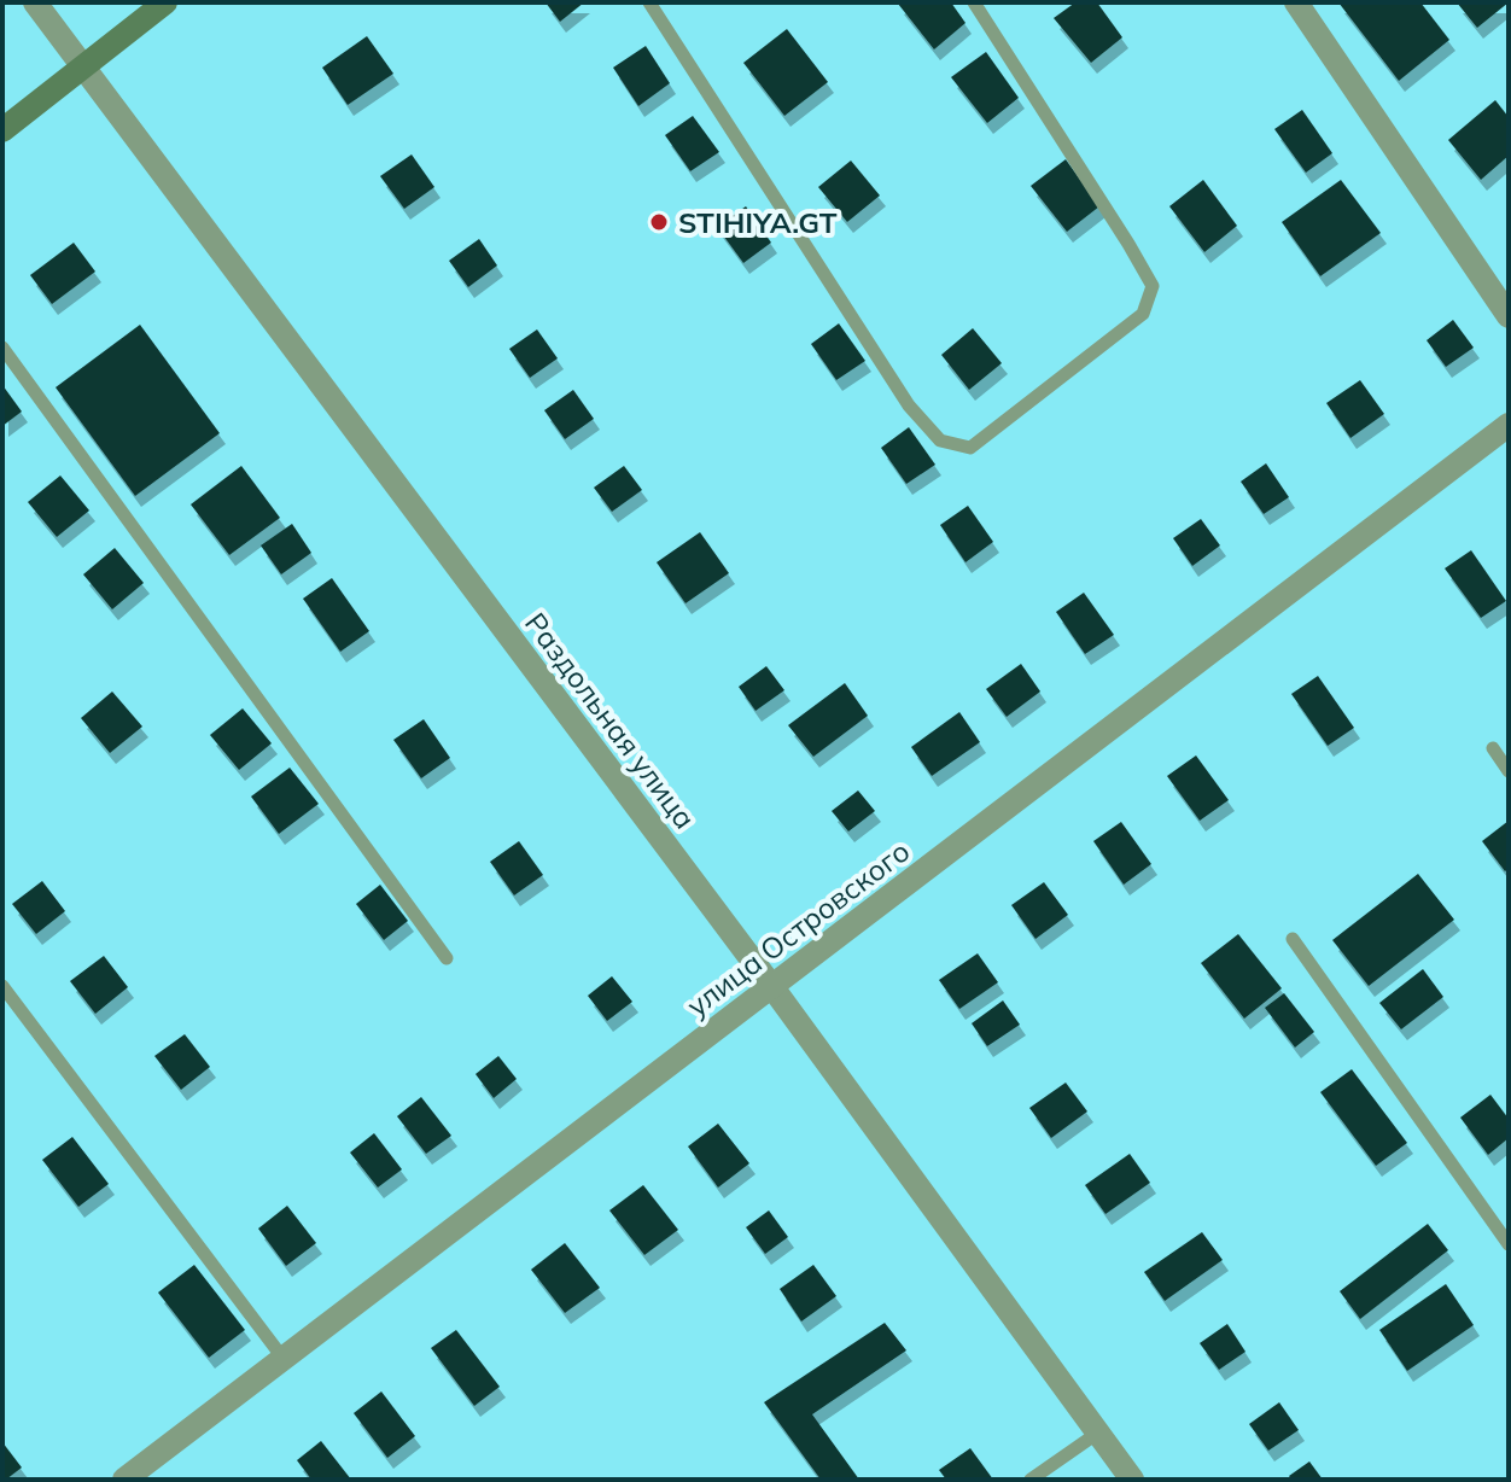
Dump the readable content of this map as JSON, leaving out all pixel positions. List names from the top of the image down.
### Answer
{
  "streets": {
    "street": ["Раздольная улица", "улица Островского"]
  },
  "crossings": [
    ["Раздольная улица", "улица Островского"]
  ],
  "places": ["STIHIYA.GT"]
}
